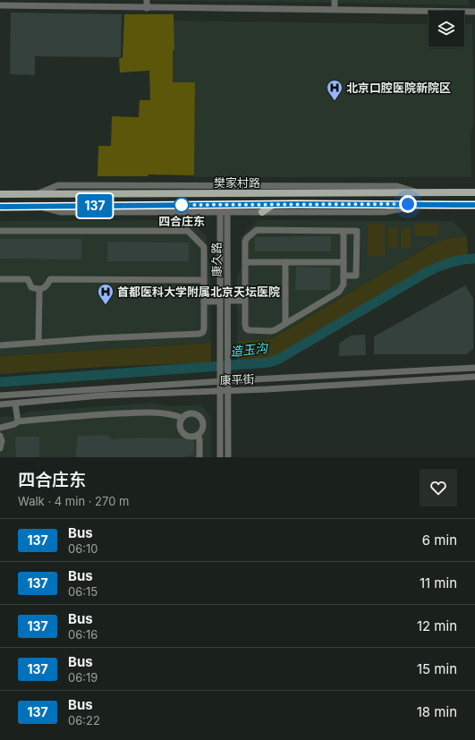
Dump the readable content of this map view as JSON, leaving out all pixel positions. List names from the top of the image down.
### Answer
{
  "streets": {
    "main road": ["樊家村路"],
    "street": ["康久路", "康平街"]
  },
  "crossings": [
    ["康久路", "康平街"]
  ],
  "water": ["造玉沟"],
  "places": {
    "hospital": ["北京口腔医院新院区", "首都医科大学附属北京天坛医院"],
    "other": ["四合庄东"]
  },
  "lines": ["bus line 137"],
  "page": {
    "on_map": "137",
    "heading": ["四合庄东", "Walk · 4 min · 270 m"],
    "list": [
      {
        "mark": "137",
        "name": "Bus",
        "note": "06:10",
        "value": "6 min"
      },
      {
        "mark": "137",
        "name": "Bus",
        "note": "06:15",
        "value": "11 min"
      },
      {
        "mark": "137",
        "name": "Bus",
        "note": "06:16",
        "value": "12 min"
      },
      {
        "mark": "137",
        "name": "Bus",
        "note": "06:19",
        "value": "15 min"
      },
      {
        "mark": "137",
        "name": "Bus",
        "note": "06:22",
        "value": "18 min"
      }
    ]
  }
}
